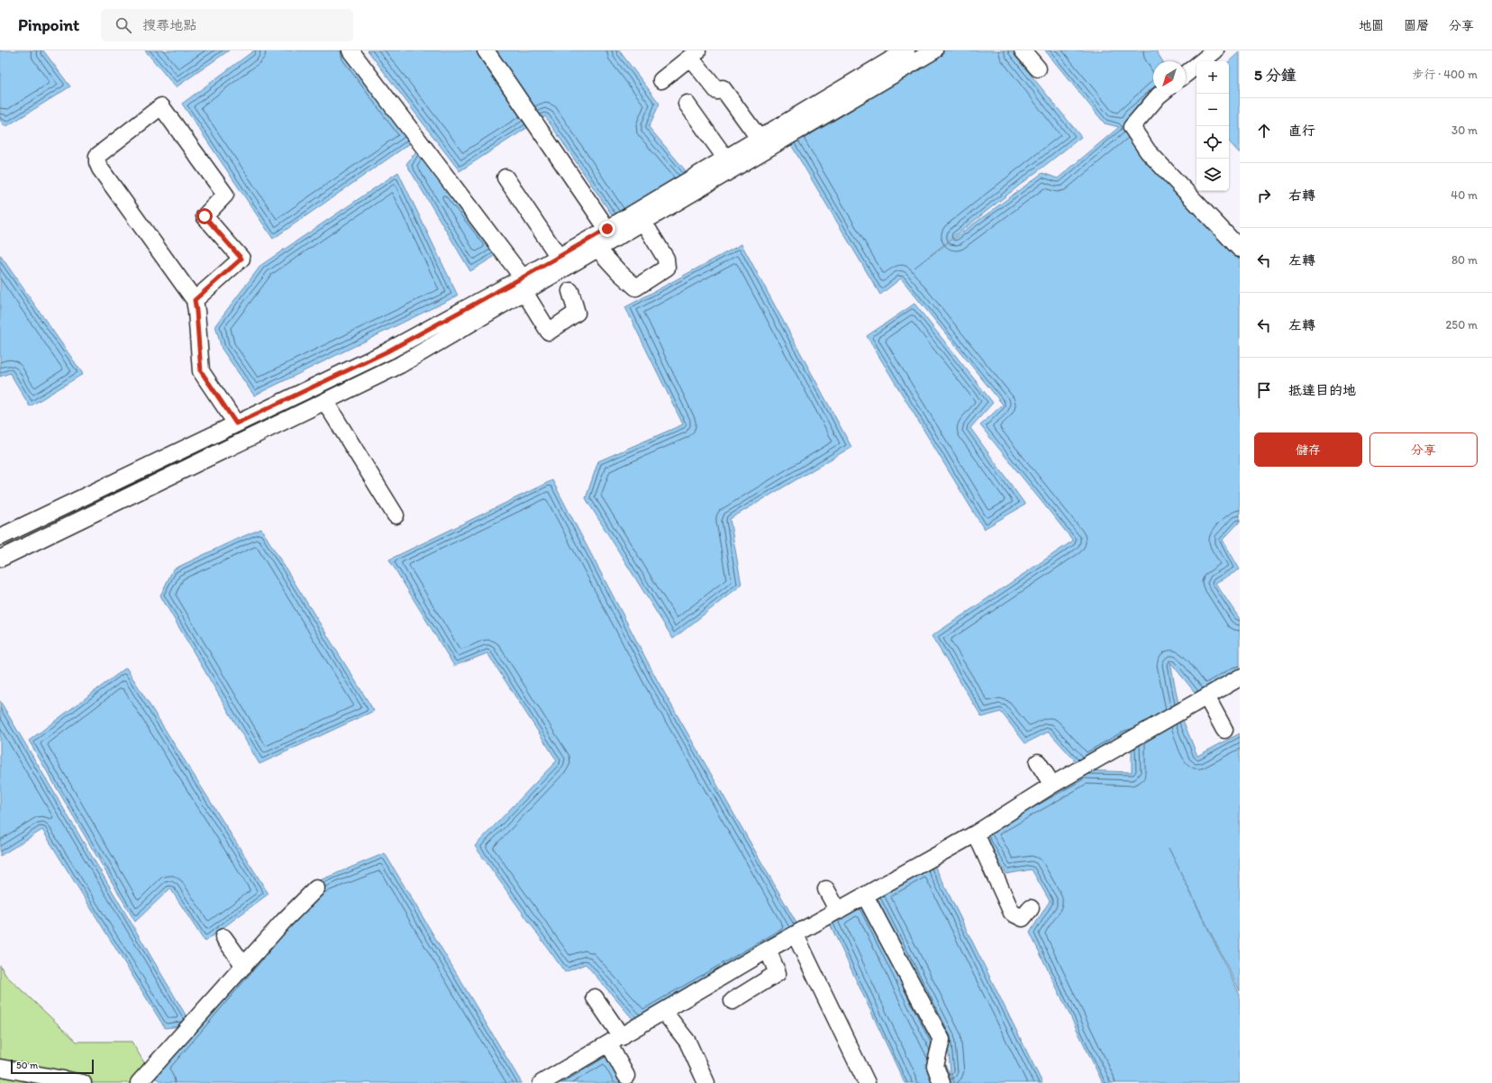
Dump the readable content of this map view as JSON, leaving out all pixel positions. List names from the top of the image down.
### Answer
{
  "scale_bar": "50 m",
  "north": "bottom left",
  "page": {
    "header": "Pinpoint",
    "search": "搜尋地點",
    "nav": ["地圖", "圖層", "分享"],
    "heading": ["5 分鐘", "步行 · 400 m"],
    "map_buttons": ["+", "−"],
    "list": [
      ["直行", "30 m"],
      ["右轉", "40 m"],
      ["左轉", "80 m"],
      ["左轉", "250 m"],
      "抵達目的地"
    ],
    "buttons": ["儲存", "分享"],
    "scale": "50 m"
  }
}
